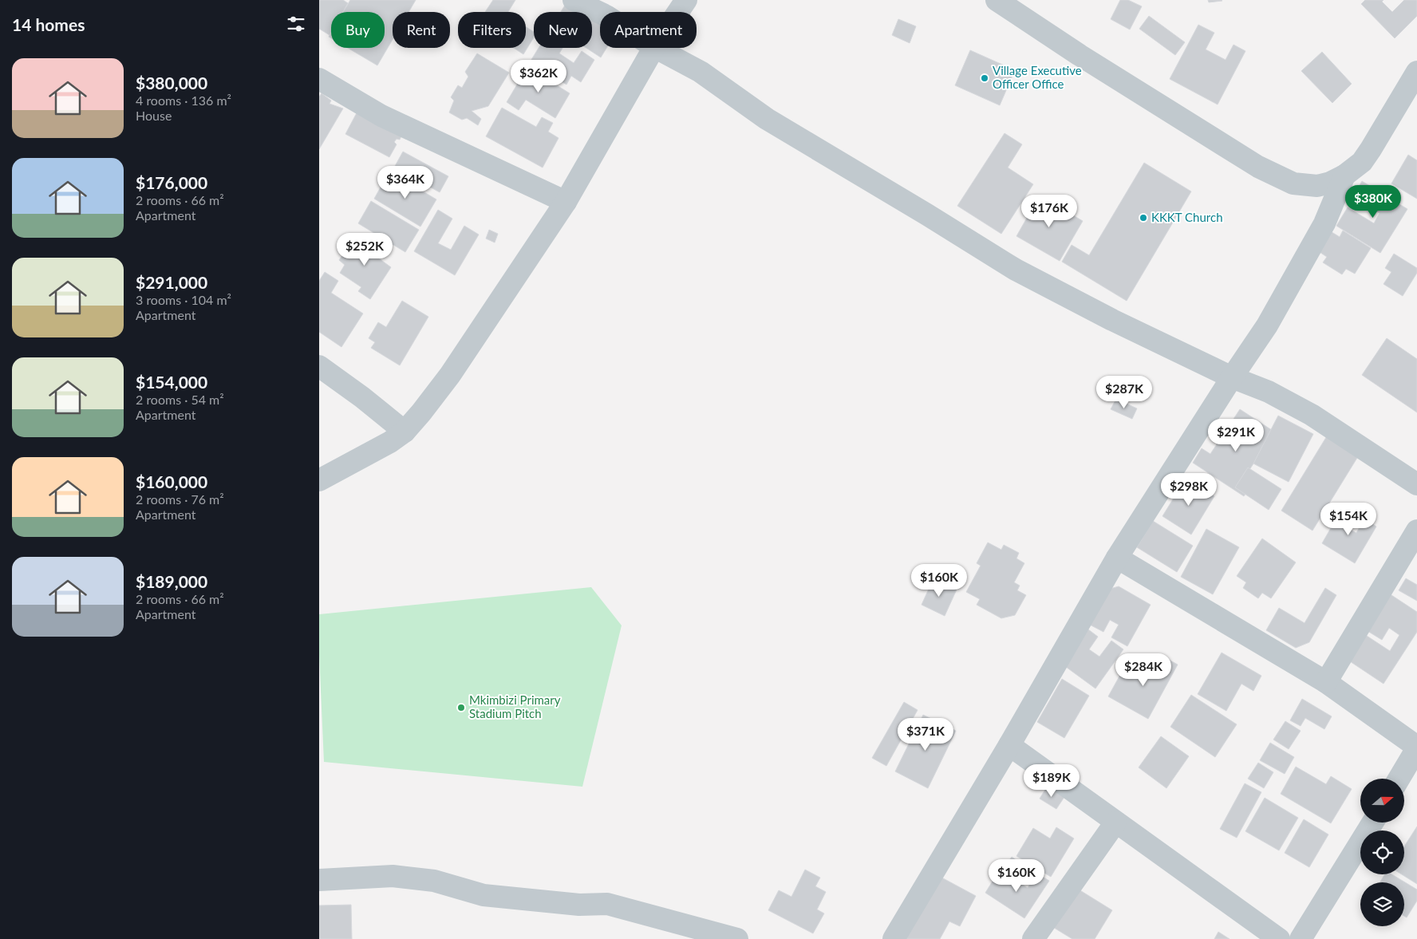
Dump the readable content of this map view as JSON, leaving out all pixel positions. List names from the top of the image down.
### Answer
{
  "places": ["Village Executive Officer Office", "KKKT Church", "Mkimbizi Primary Stadium Pitch"],
  "north": "right",
  "page": {
    "heading": "14 homes",
    "chip": [
      "Buy",
      "Rent",
      "Filters",
      "New",
      "Apartment"
    ],
    "list": [
      {
        "name": "$380,000",
        "note": "4 rooms · 136 m² · House"
      },
      {
        "name": "$176,000",
        "note": "2 rooms · 66 m² · Apartment"
      },
      {
        "name": "$291,000",
        "note": "3 rooms · 104 m² · Apartment"
      },
      {
        "name": "$154,000",
        "note": "2 rooms · 54 m² · Apartment"
      },
      {
        "name": "$160,000",
        "note": "2 rooms · 76 m² · Apartment"
      },
      {
        "name": "$189,000",
        "note": "2 rooms · 66 m² · Apartment"
      }
    ],
    "price": [
      "$362K",
      "$364K",
      "$380K",
      "$176K",
      "$252K",
      "$287K",
      "$291K",
      "$298K",
      "$154K",
      "$160K",
      "$284K",
      "$371K",
      "$189K",
      "$160K"
    ]
  }
}
